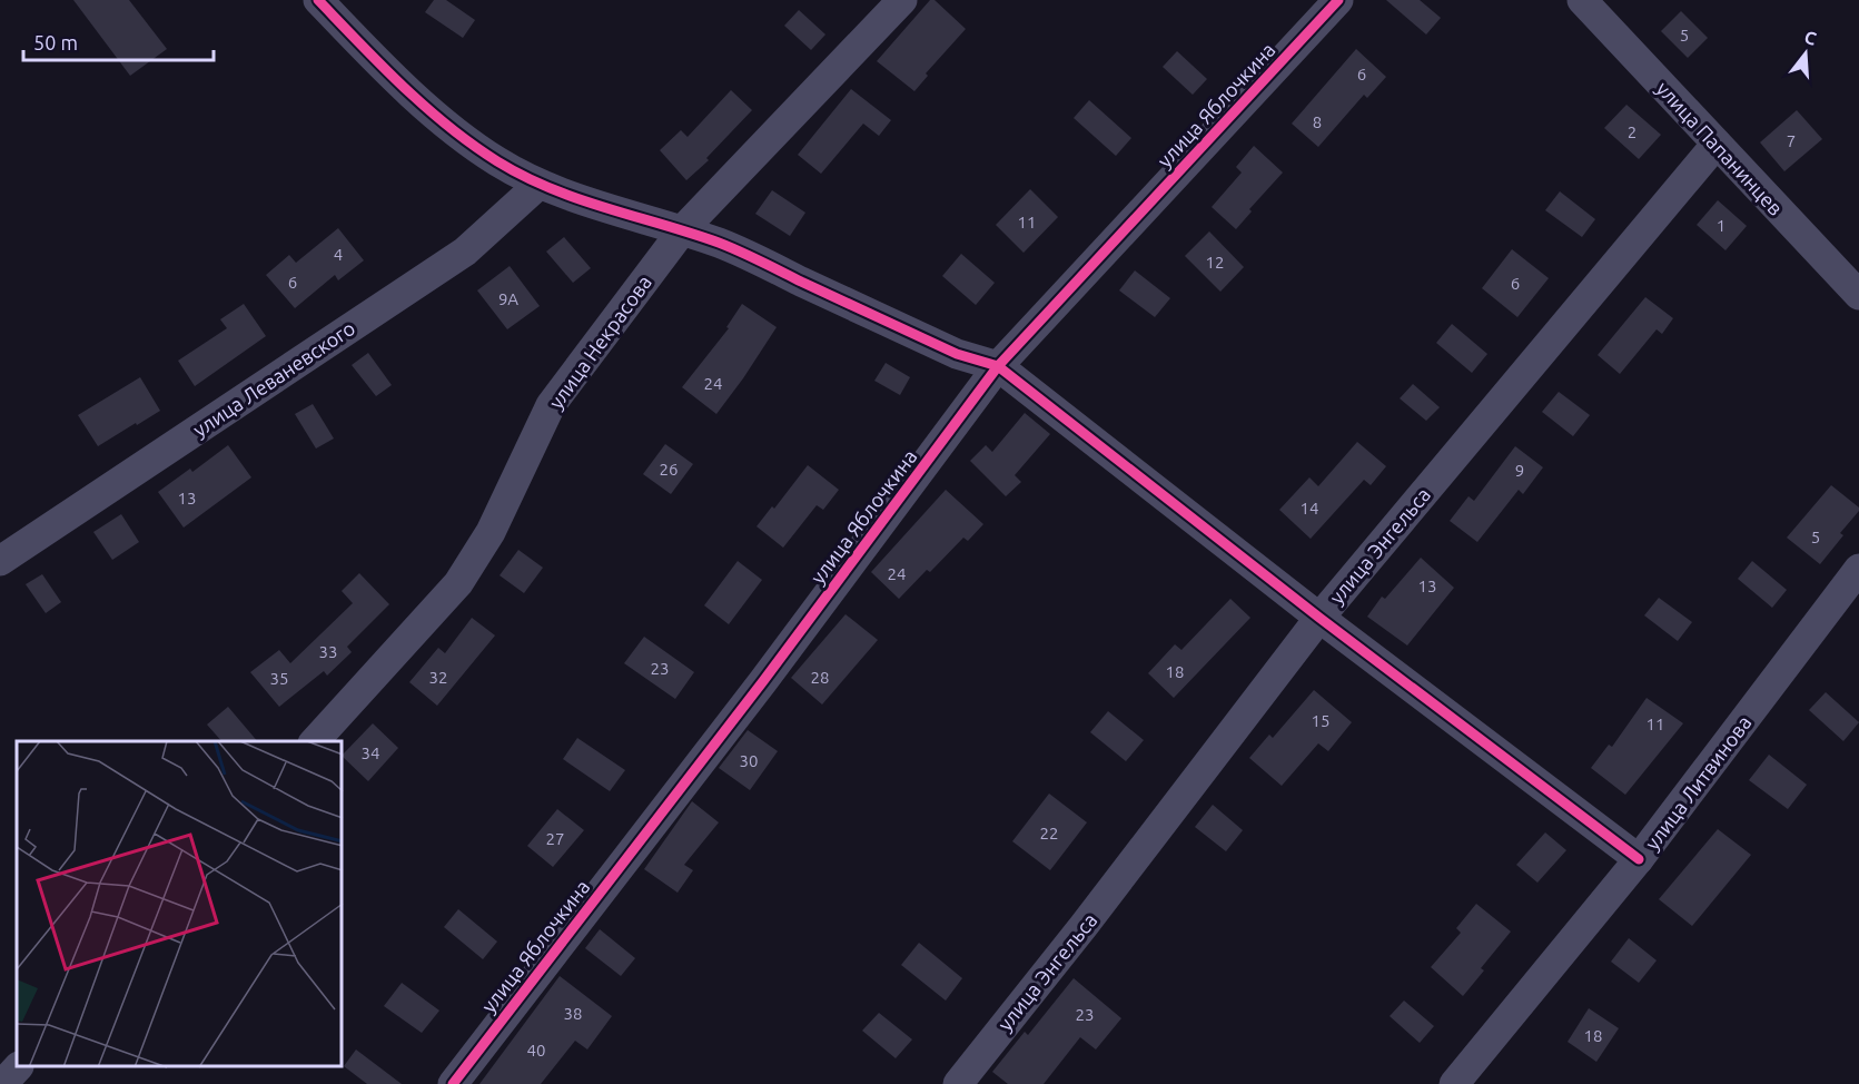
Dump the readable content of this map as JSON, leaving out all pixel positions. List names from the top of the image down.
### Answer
{
  "streets": {
    "street": [
      "улица Яблочкина",
      "улица Папанинцев",
      "улица Некрасова",
      "улица Леваневского",
      "улица Энгельса",
      "улица Литвинова"
    ]
  },
  "crossings": [
    ["улица Папанинцев", "улица Энгельса"]
  ],
  "house_numbers": [
    "5",
    "6",
    "8",
    "2",
    "7",
    "11",
    "1",
    "4",
    "12",
    "6",
    "6",
    "9А",
    "24",
    "26",
    "9",
    "13",
    "14",
    "5",
    "24",
    "13",
    "33",
    "23",
    "18",
    "32",
    "28",
    "35",
    "15",
    "11",
    "34",
    "30",
    "22",
    "27",
    "38",
    "23",
    "18",
    "40"
  ],
  "scale_bar": "50 m",
  "north": "top"
}
